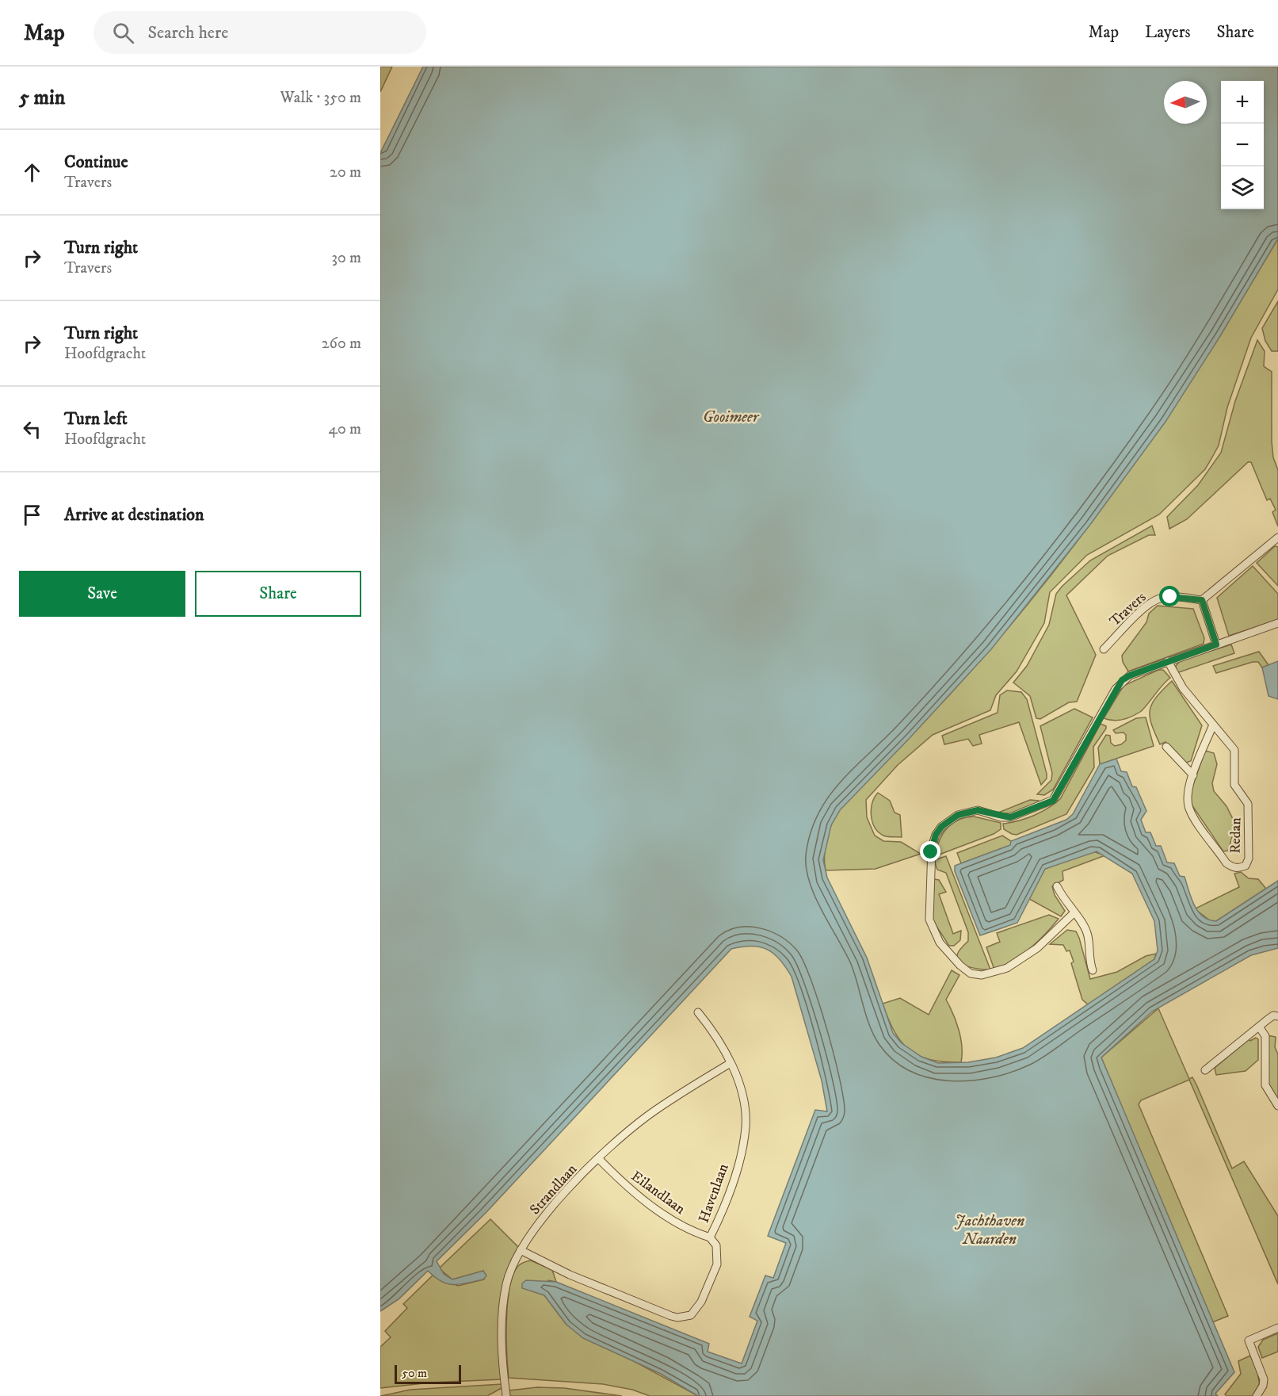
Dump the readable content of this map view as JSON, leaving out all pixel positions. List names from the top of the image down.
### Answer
{
  "streets": {
    "street": [
      "Travers",
      "Redan",
      "Strandlaan",
      "Eilandlaan",
      "Havenlaan"
    ]
  },
  "crossings": [
    ["Strandlaan", "Eilandlaan"],
    ["Strandlaan", "Havenlaan"],
    ["Eilandlaan", "Havenlaan"]
  ],
  "water": ["Gooimeer", "Jachthaven Naarden"],
  "scale_bar": "50 m",
  "north": "left",
  "page": {
    "header": "Map",
    "search": "Search here",
    "nav": ["Map", "Layers", "Share"],
    "heading": ["5 min", "Walk · 350 m"],
    "map_buttons": ["+", "−"],
    "list": [
      ["Continue", "Travers", "20 m"],
      ["Turn right", "Travers", "30 m"],
      ["Turn right", "Hoofdgracht", "260 m"],
      ["Turn left", "Hoofdgracht", "40 m"],
      "Arrive at destination"
    ],
    "buttons": ["Save", "Share"],
    "scale": "50 m"
  }
}
